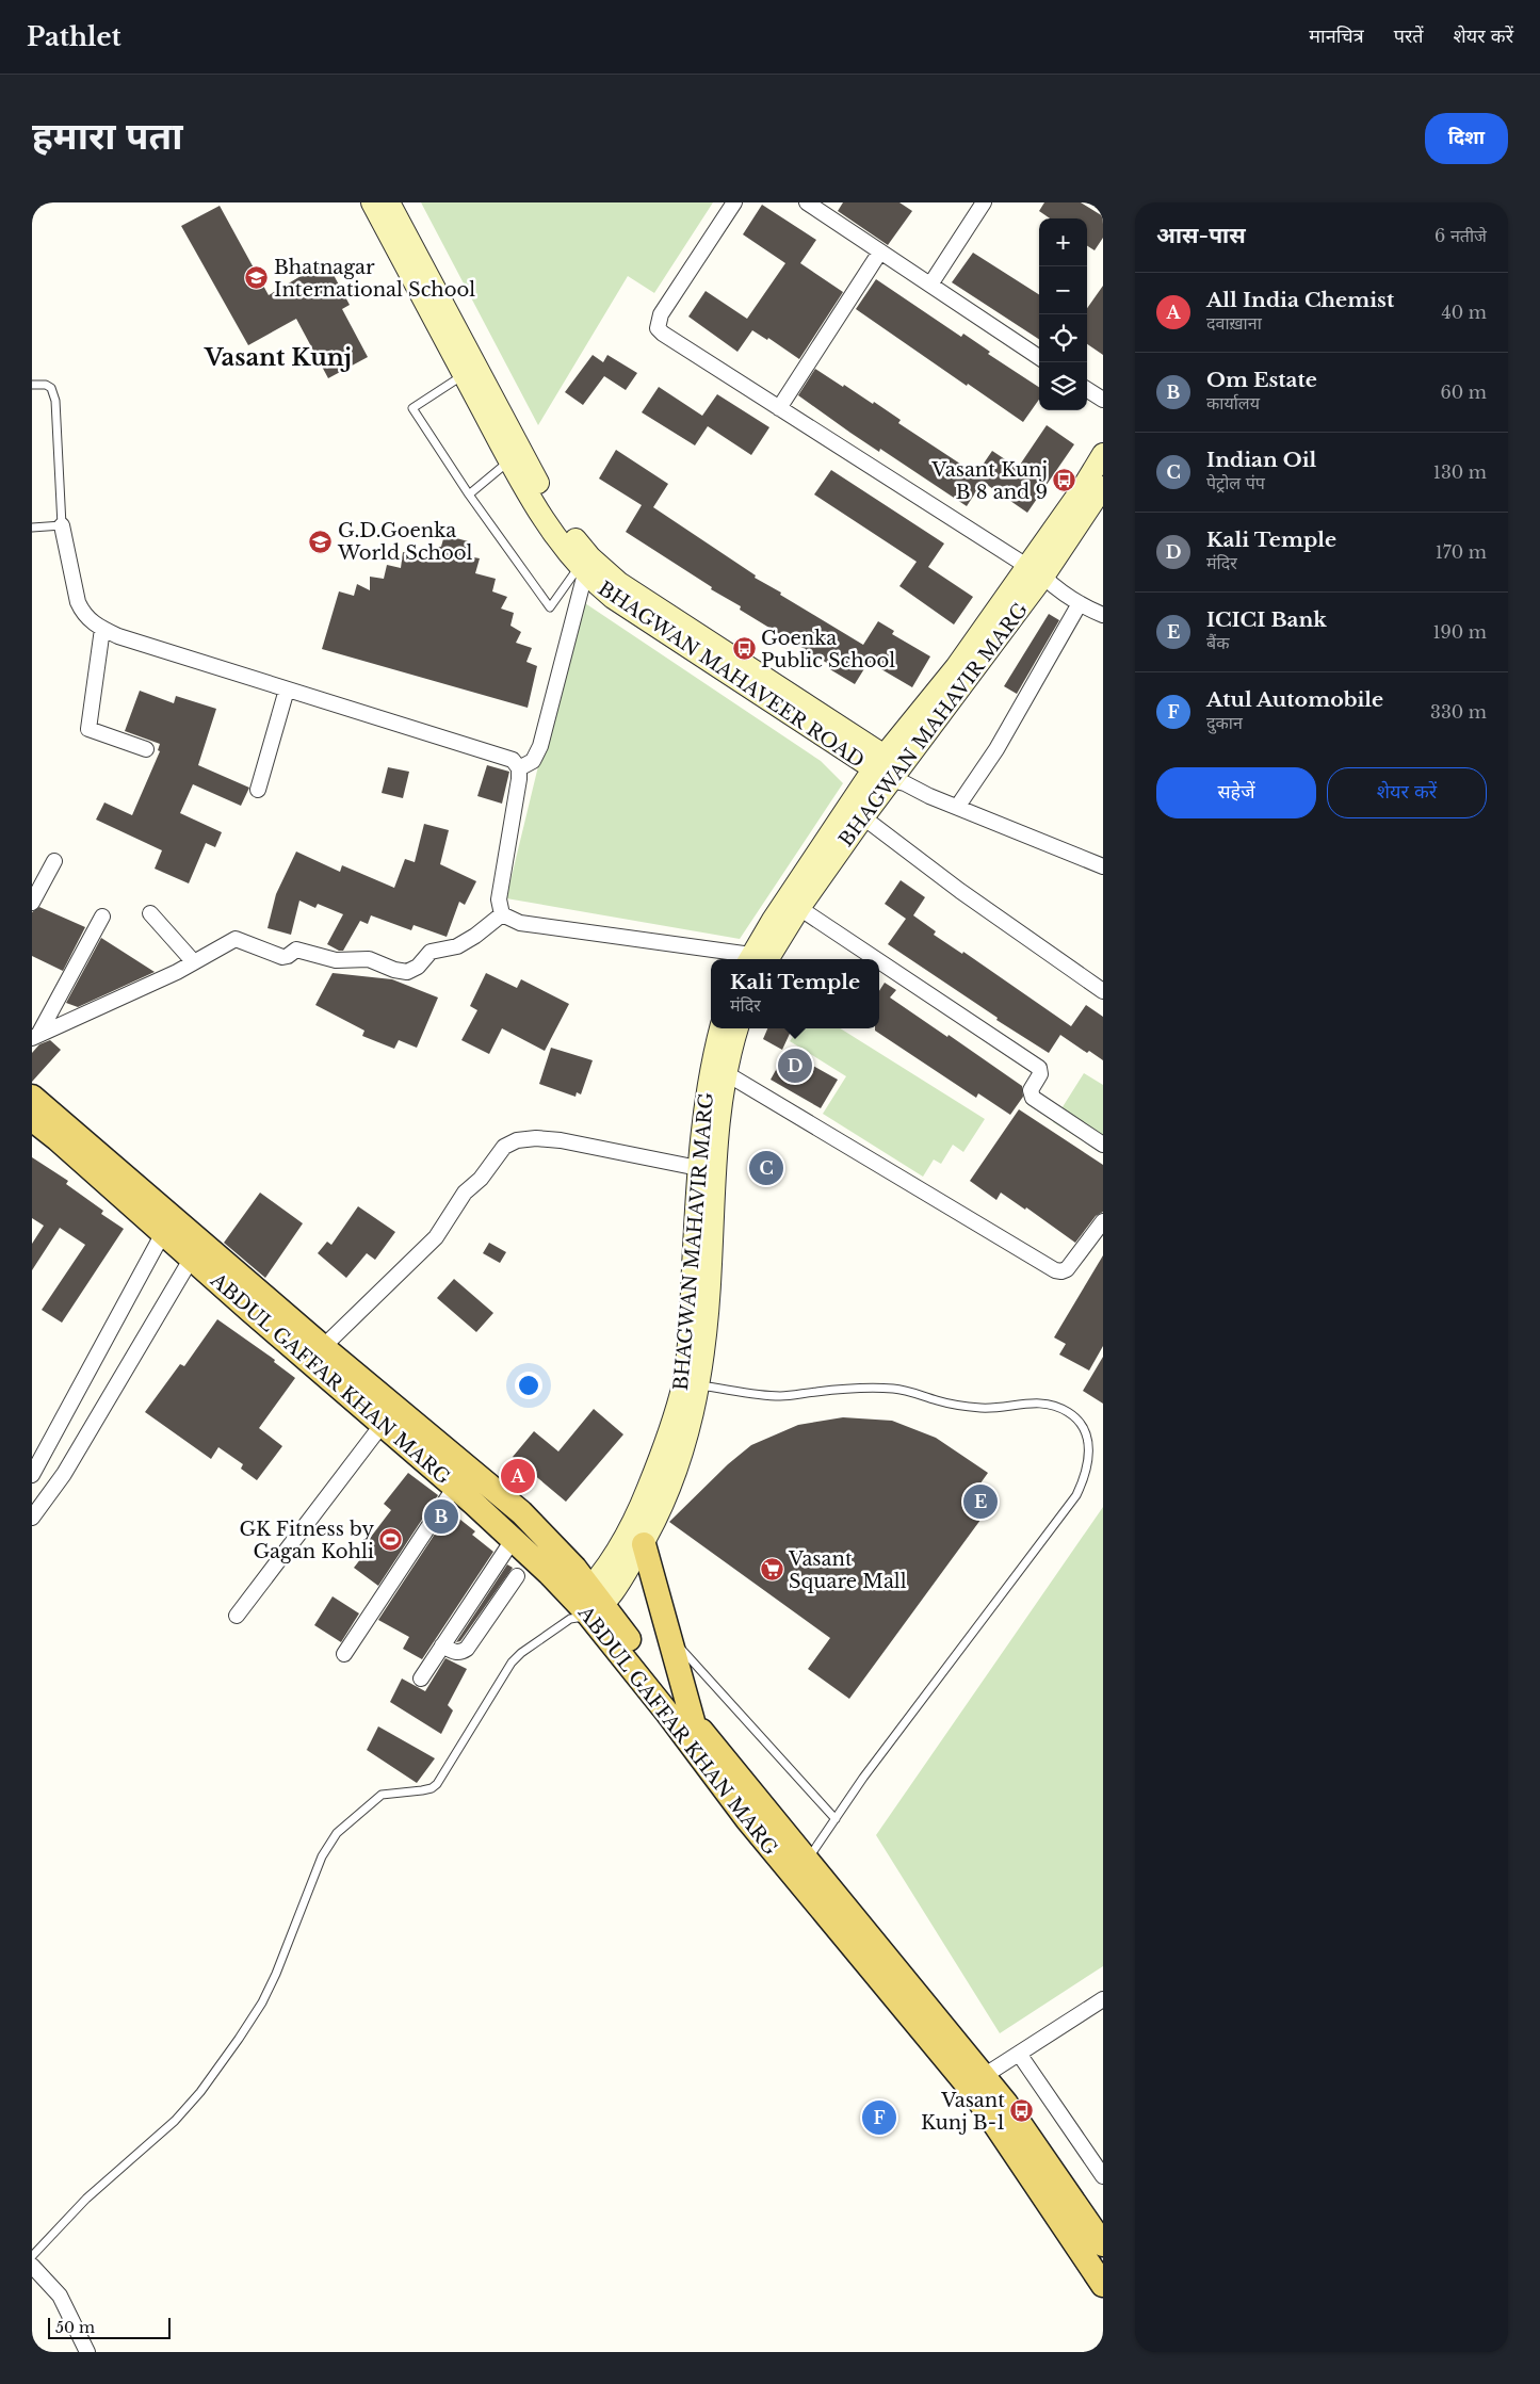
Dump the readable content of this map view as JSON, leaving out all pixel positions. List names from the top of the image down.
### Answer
{
  "streets": {
    "main road": ["ABDUL GAFFAR KHAN MARG"],
    "street": ["BHAGWAN MAHAVEER ROAD", "BHAGWAN MAHAVIR MARG"]
  },
  "crossings": [
    ["BHAGWAN MAHAVEER ROAD", "BHAGWAN MAHAVIR MARG"],
    ["BHAGWAN MAHAVIR MARG", "ABDUL GAFFAR KHAN MARG"]
  ],
  "districts": ["Vasant Kunj"],
  "places": {
    "school or university": ["Bhatnagar International School", "G.D.Goenka World School"],
    "bus stop": ["Vasant Kunj B 8 and 9", "Goenka Public School", "Vasant Kunj B-1"],
    "sports": ["GK Fitness by Gagan Kohli"],
    "supermarket": ["Vasant Square Mall"]
  },
  "scale_bar": "50 m",
  "page": {
    "header": "Pathlet",
    "nav": ["मानचित्र", "परतें", "शेयर करें"],
    "title": "हमारा पता",
    "buttons": [
      "दिशा",
      ["सहेजें", "शेयर करें"]
    ],
    "heading": ["आस-पास", "6 नतीजे"],
    "map_buttons": ["+", "−"],
    "list": [
      {
        "mark": "A",
        "name": "All India Chemist",
        "note": "दवाख़ाना",
        "value": "40 m"
      },
      {
        "mark": "B",
        "name": "Om Estate",
        "note": "कार्यालय",
        "value": "60 m"
      },
      {
        "mark": "C",
        "name": "Indian Oil",
        "note": "पेट्रोल पंप",
        "value": "130 m"
      },
      {
        "mark": "D",
        "name": "Kali Temple",
        "note": "मंदिर",
        "value": "170 m"
      },
      {
        "mark": "E",
        "name": "ICICI Bank",
        "note": "बैंक",
        "value": "190 m"
      },
      {
        "mark": "F",
        "name": "Atul Automobile",
        "note": "दुकान",
        "value": "330 m"
      }
    ],
    "popup": ["Kali Temple", "मंदिर"],
    "pins": [
      "D",
      "C",
      "A",
      "E",
      "B",
      "F"
    ],
    "scale": "50 m"
  }
}
